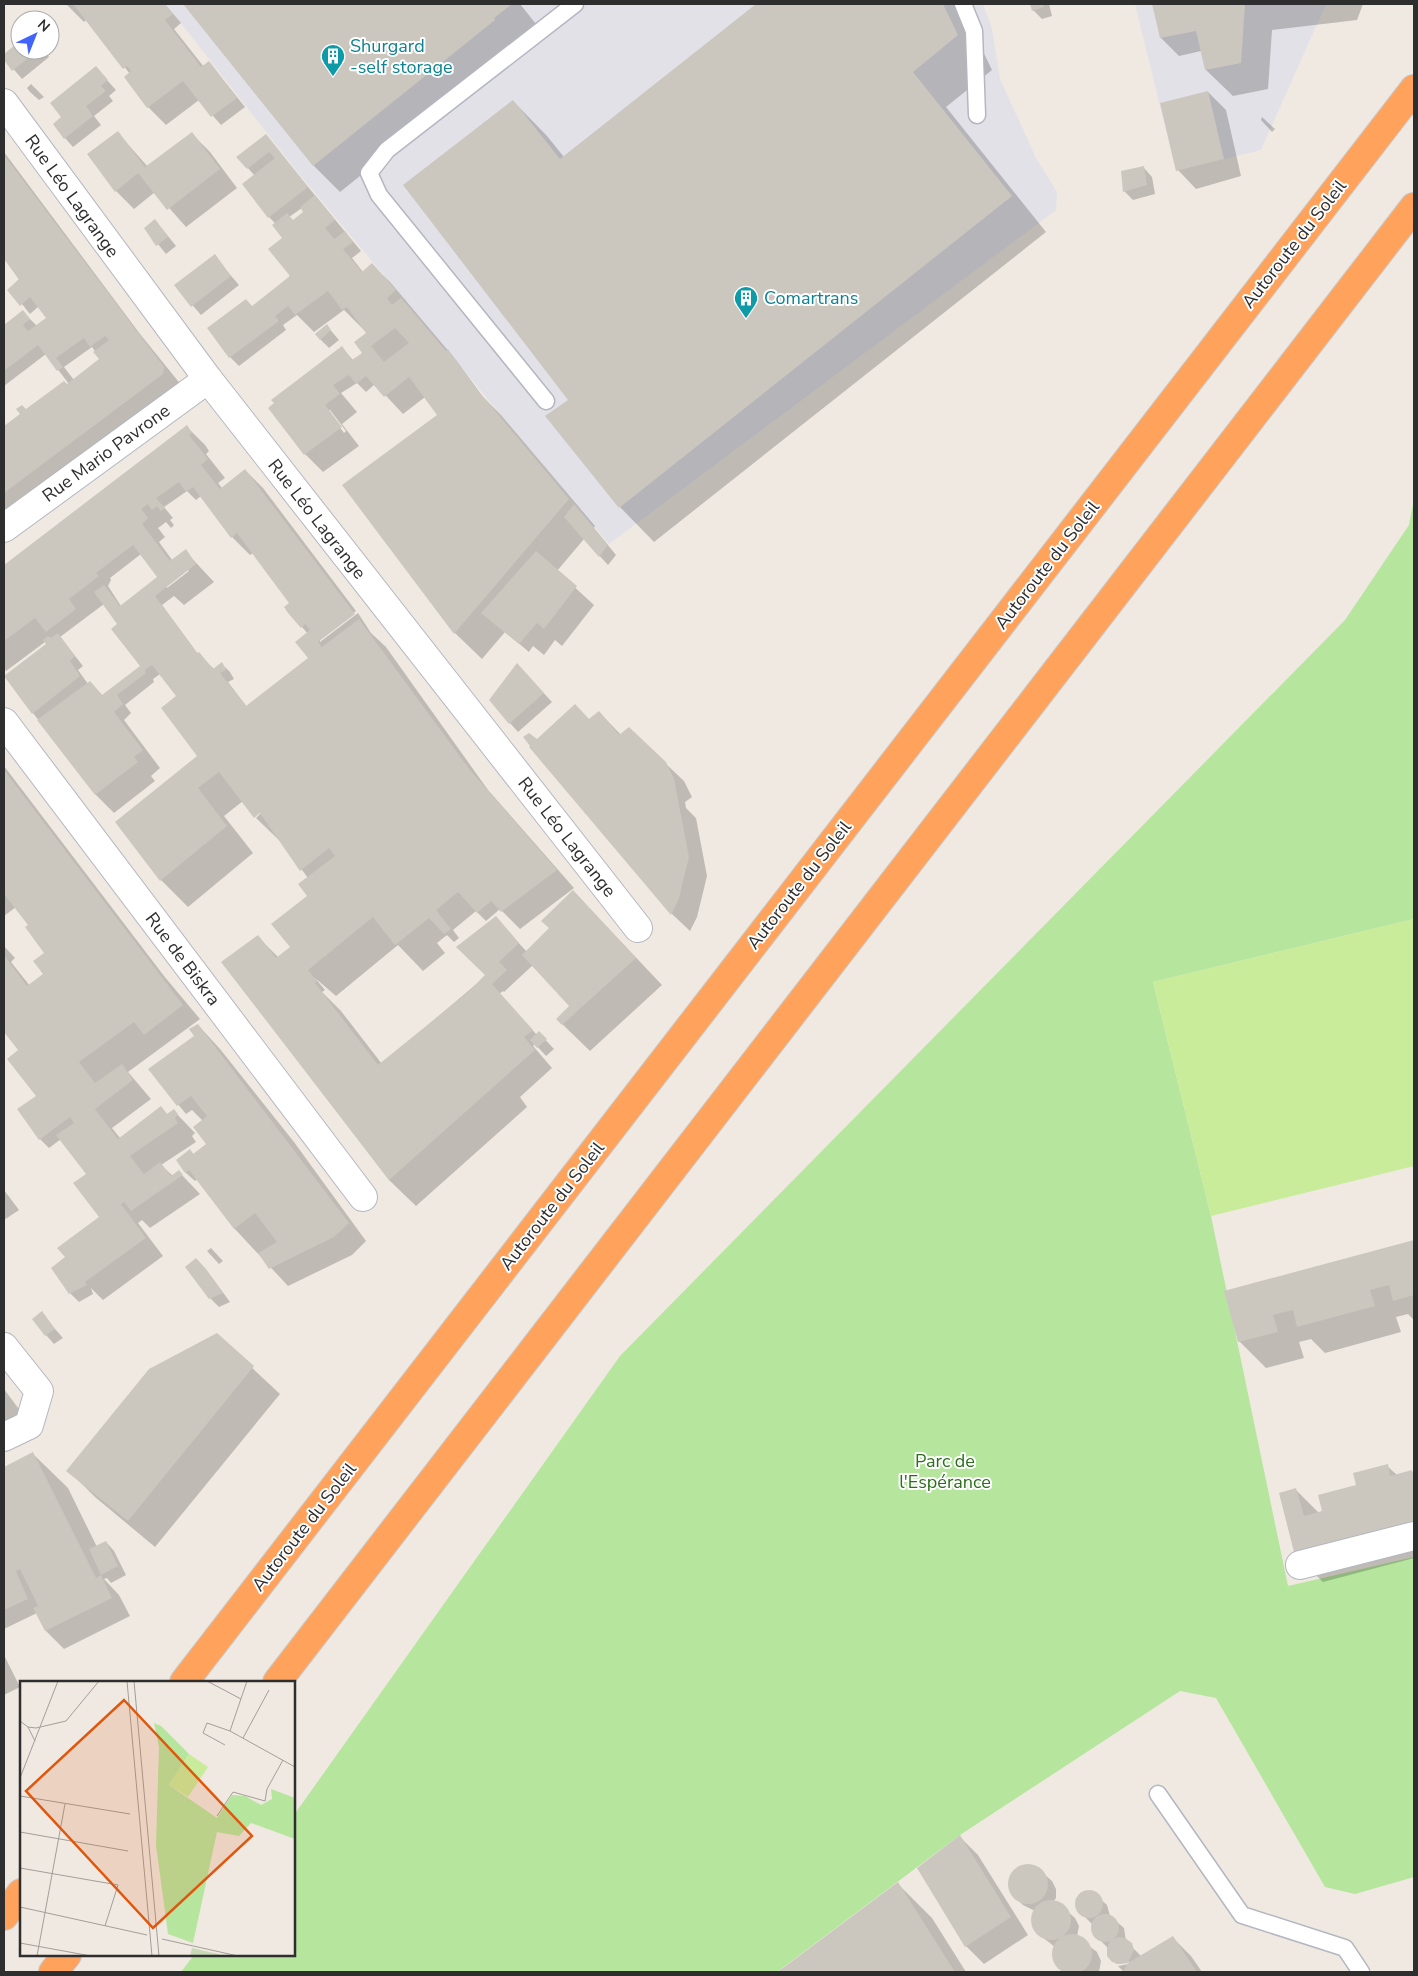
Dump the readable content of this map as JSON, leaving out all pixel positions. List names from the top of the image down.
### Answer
{
  "streets": {
    "highway": ["Autoroute du Soleil"],
    "street": ["Rue Léo Lagrange", "Rue Mario Pavrone", "Rue de Biskra"]
  },
  "crossings": [
    ["Rue Léo Lagrange", "Rue Mario Pavrone"]
  ],
  "parks": ["Parc de l'Espérance"],
  "places": {
    "building": ["Shurgard -self storage", "Comartrans"]
  },
  "north": "top right"
}
